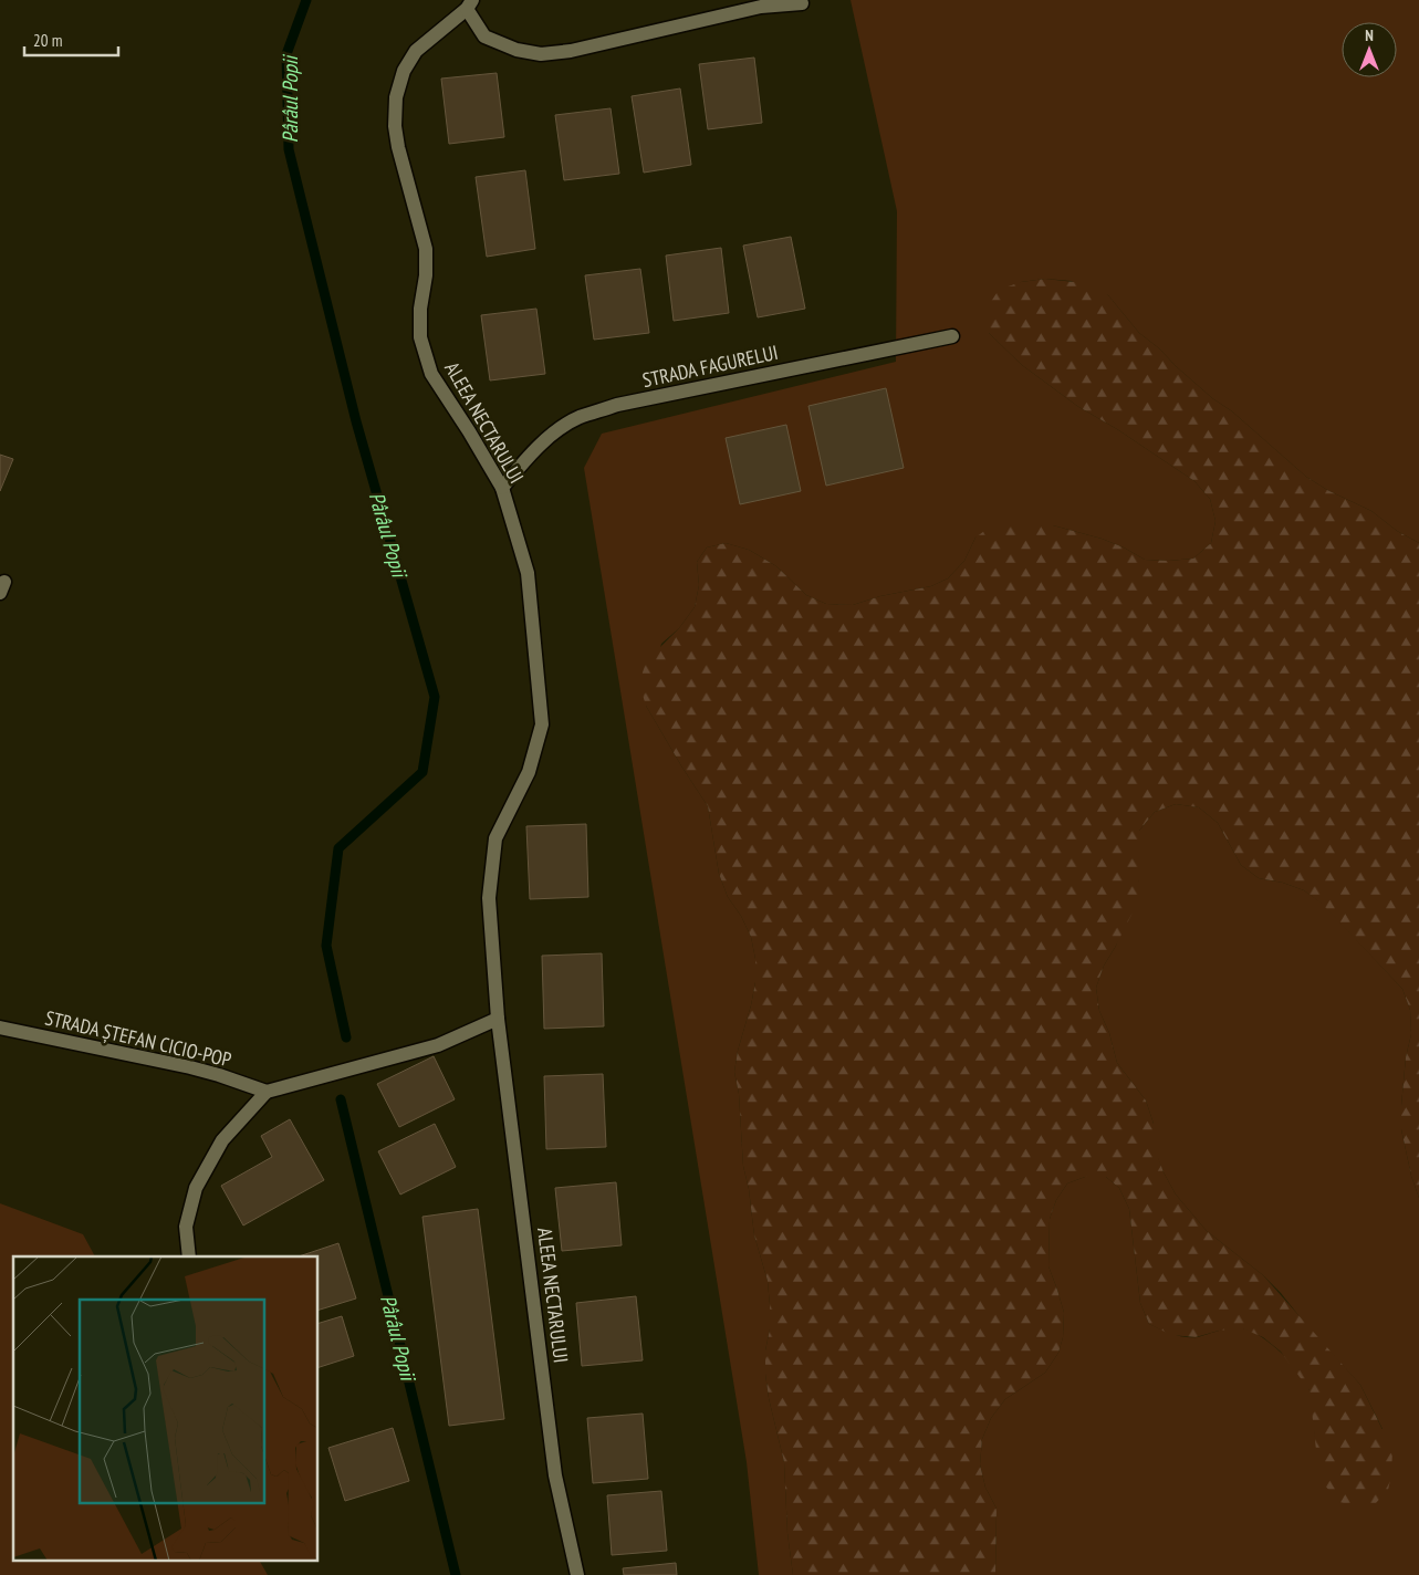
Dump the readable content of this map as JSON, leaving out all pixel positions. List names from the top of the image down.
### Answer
{
  "streets": {
    "street": ["STRADA FAGURELUI", "ALEEA NECTARULUI", "STRADA ȘTEFAN CICIO-POP"]
  },
  "crossings": [
    ["STRADA FAGURELUI", "ALEEA NECTARULUI"]
  ],
  "water": ["Pârâul Popii"],
  "scale_bar": "20 m",
  "north": "top"
}
